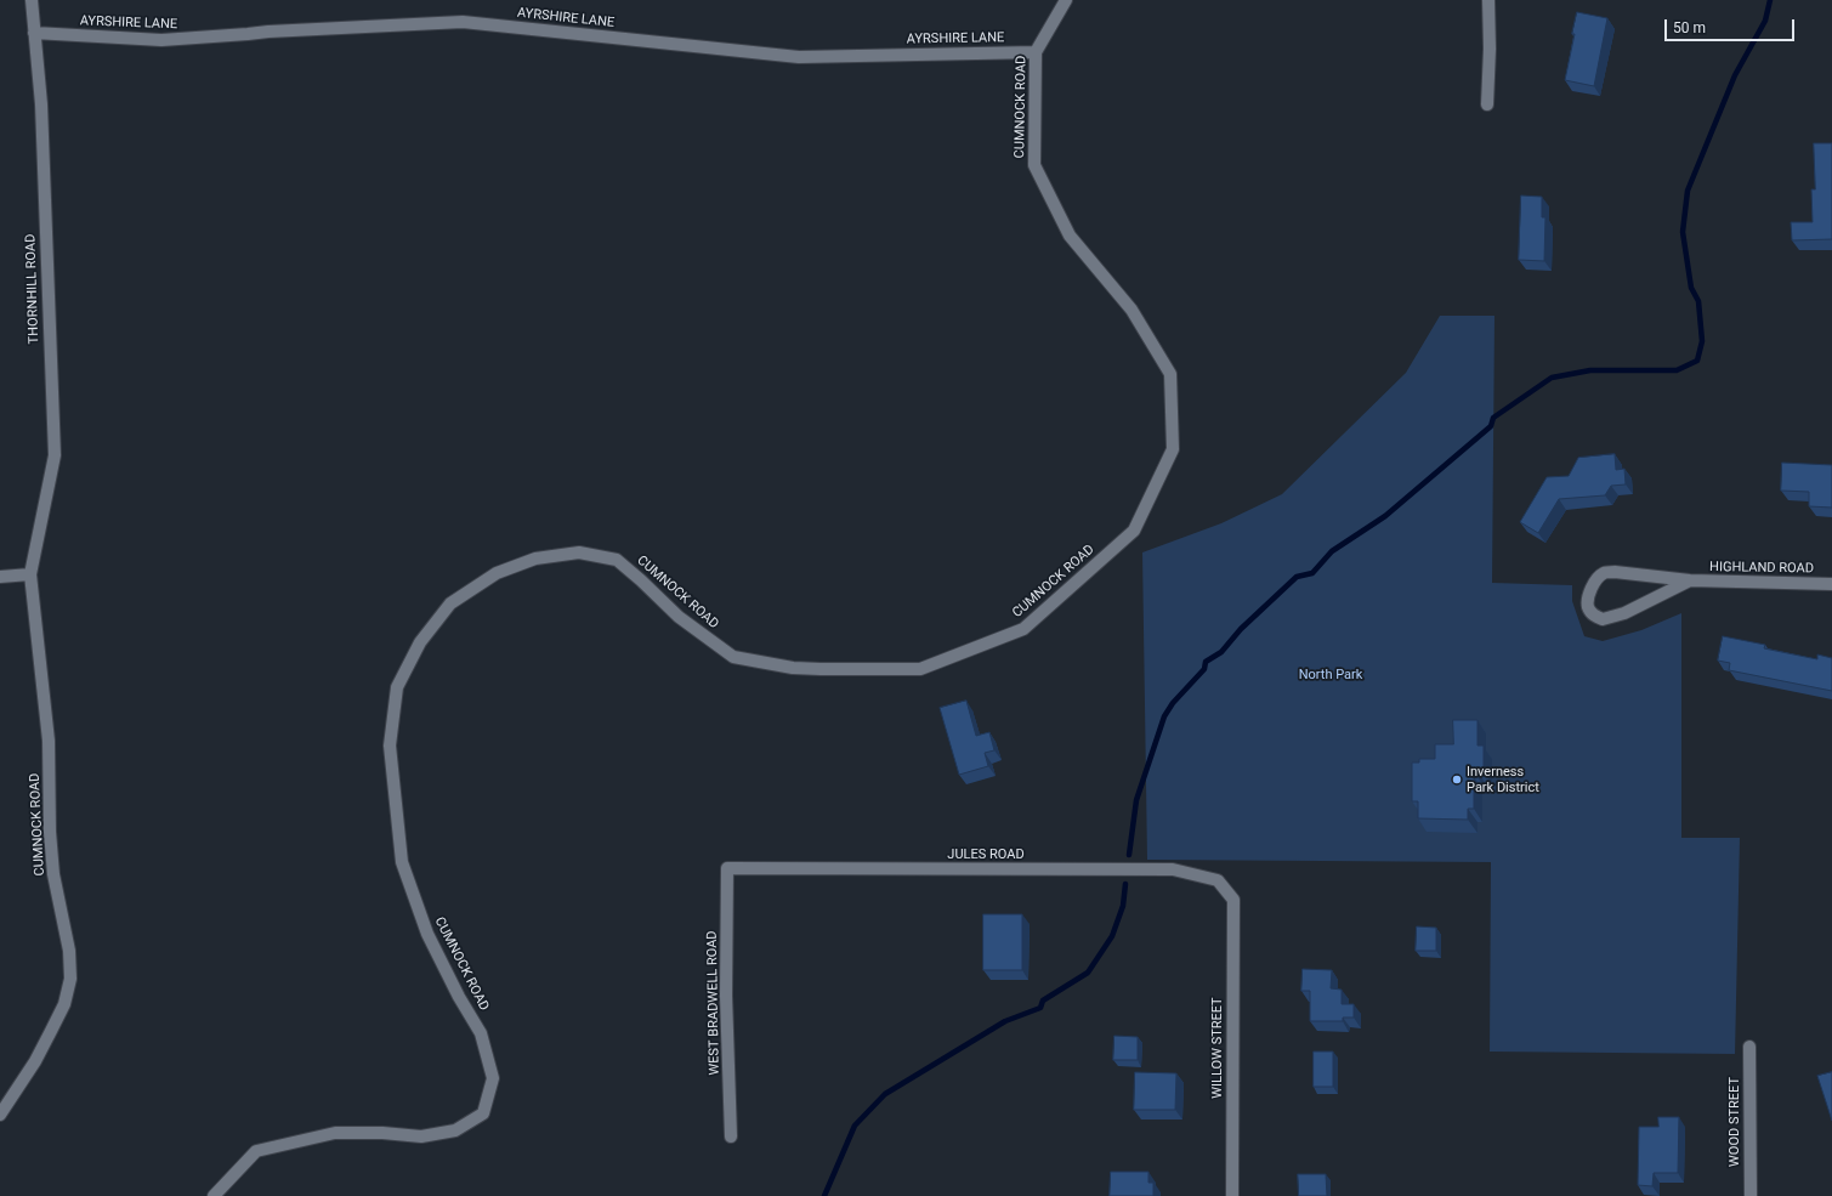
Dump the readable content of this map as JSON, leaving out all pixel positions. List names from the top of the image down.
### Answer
{
  "streets": {
    "street": [
      "AYRSHIRE LANE",
      "CUMNOCK ROAD",
      "THORNHILL ROAD",
      "HIGHLAND ROAD",
      "JULES ROAD",
      "WEST BRADWELL ROAD",
      "WILLOW STREET",
      "WOOD STREET"
    ]
  },
  "crossings": [
    ["AYRSHIRE LANE", "CUMNOCK ROAD"],
    ["AYRSHIRE LANE", "THORNHILL ROAD"],
    ["CUMNOCK ROAD", "THORNHILL ROAD"],
    ["JULES ROAD", "WEST BRADWELL ROAD"],
    ["JULES ROAD", "WILLOW STREET"]
  ],
  "parks": ["North Park"],
  "places": ["Inverness Park District"],
  "scale_bar": "50 m"
}
